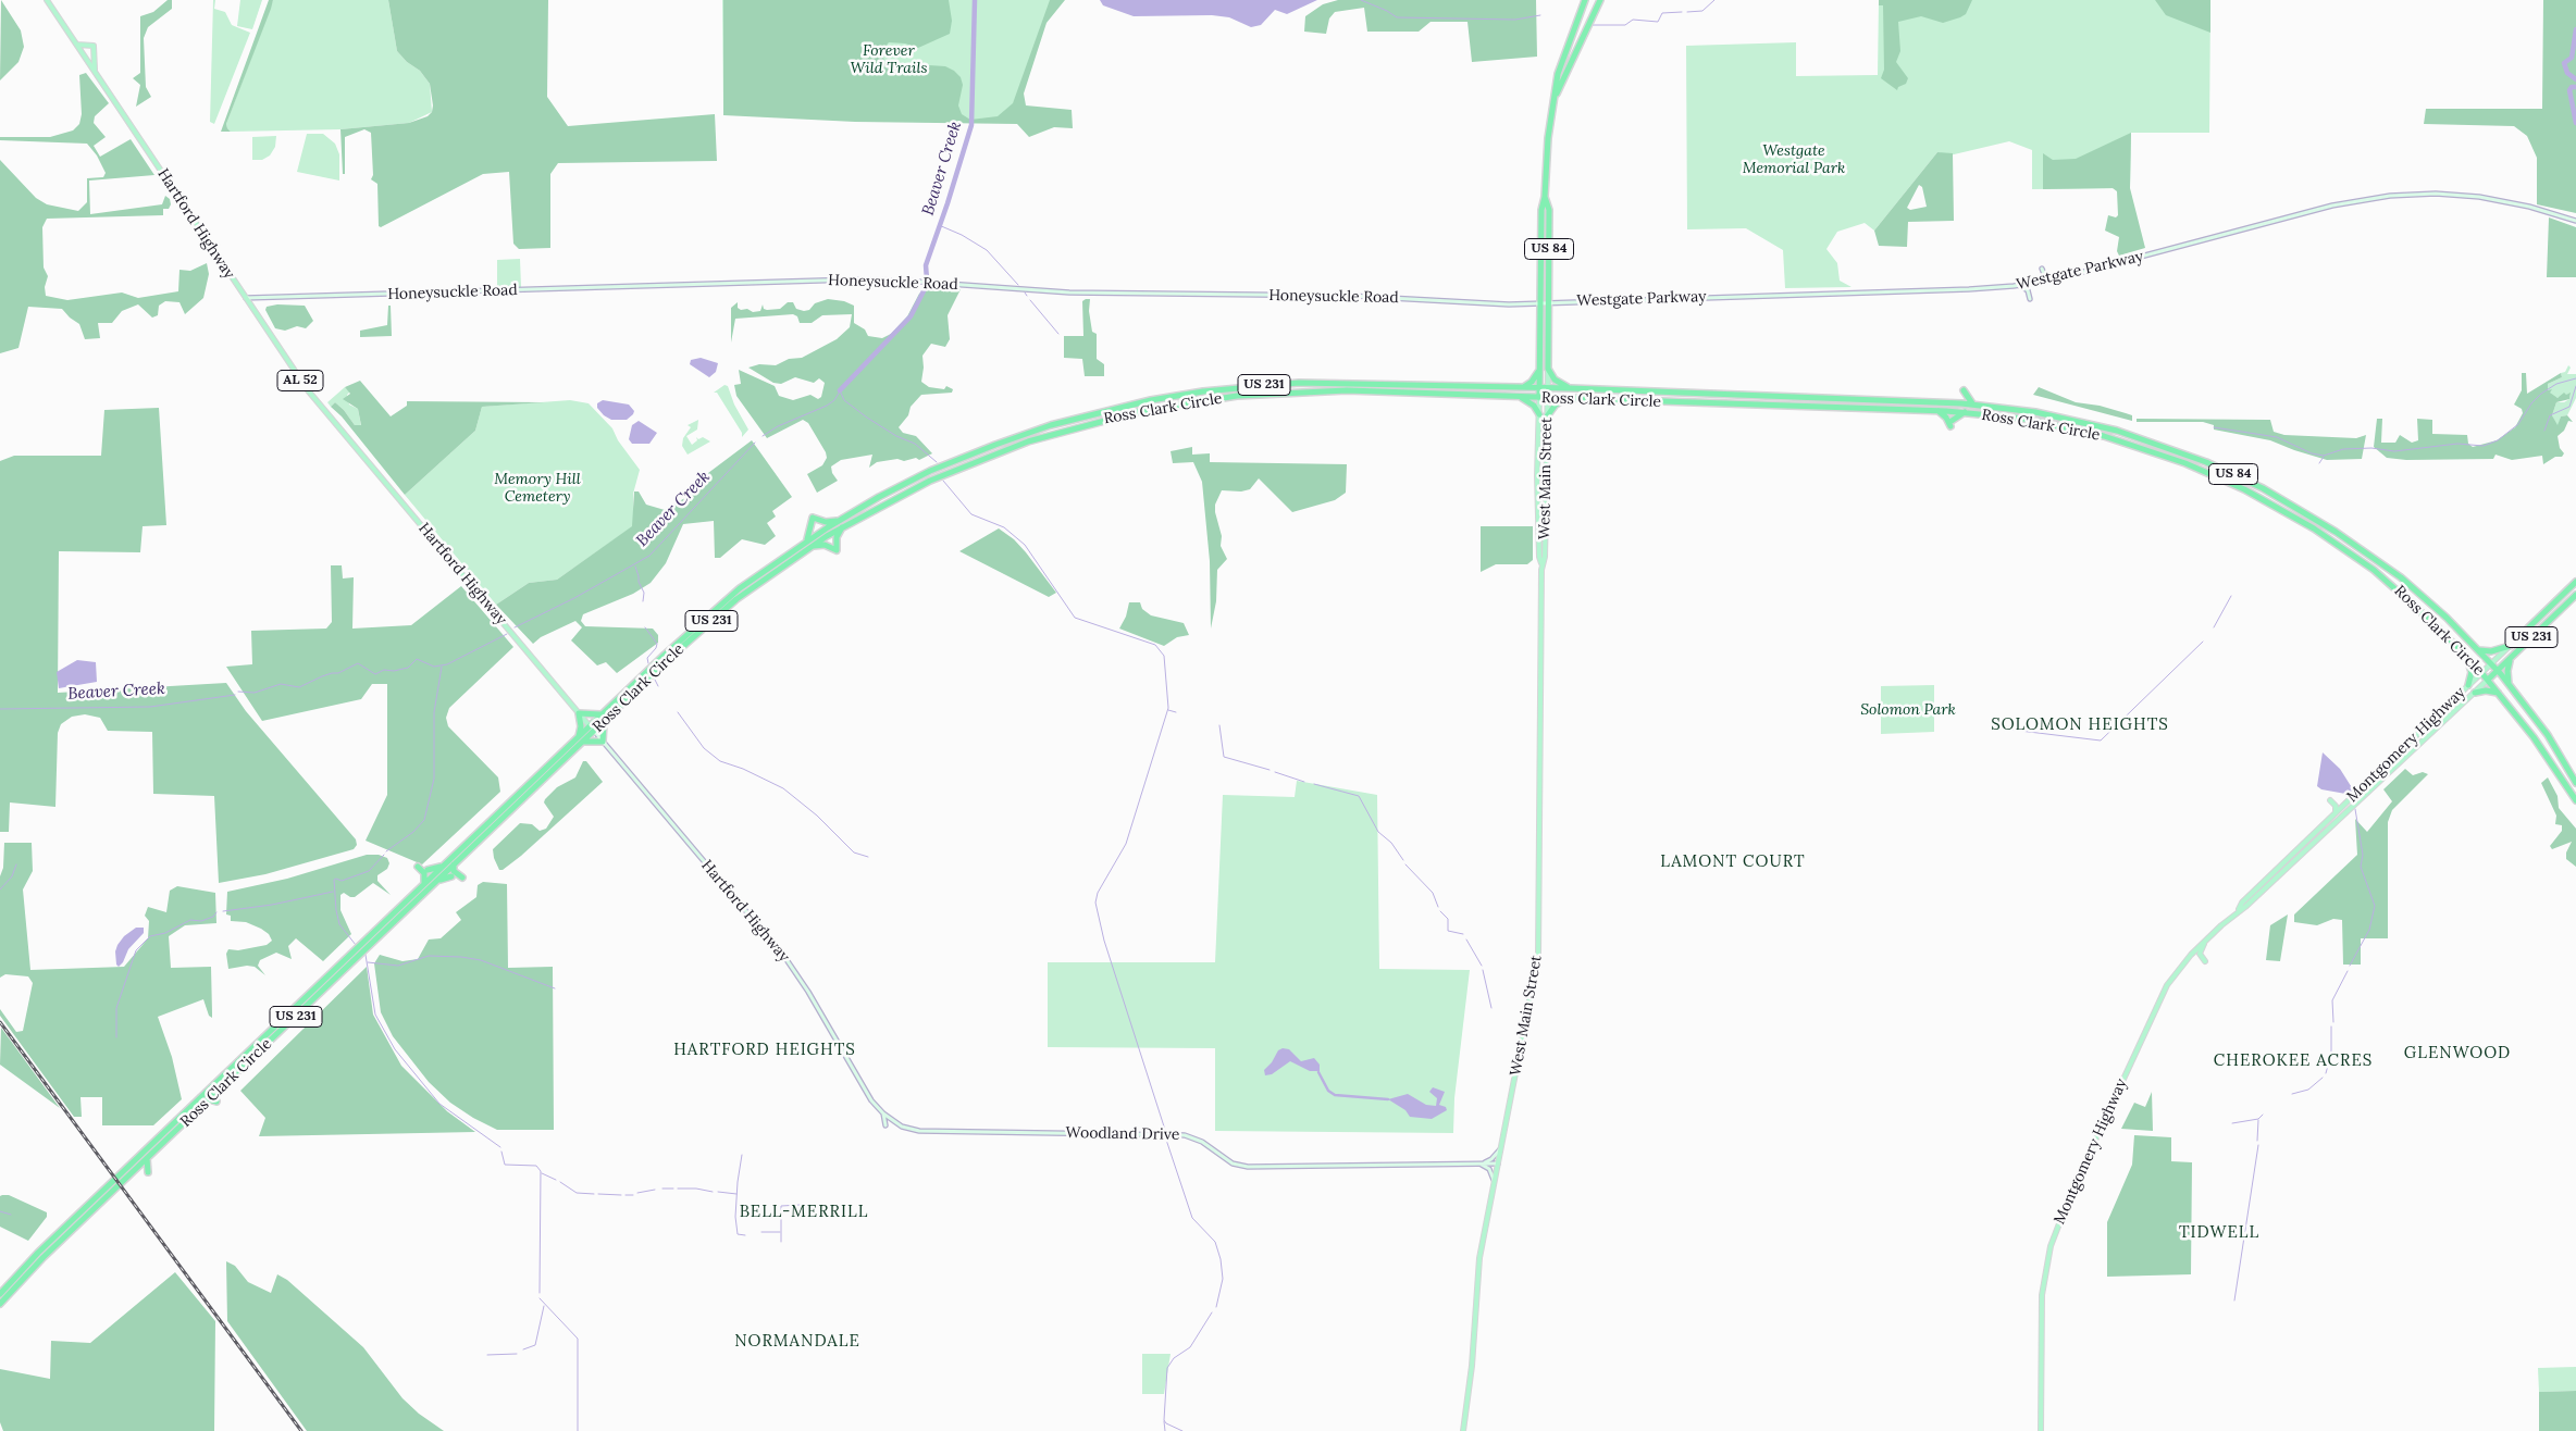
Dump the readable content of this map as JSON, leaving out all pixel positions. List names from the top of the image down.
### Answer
{
  "streets": {
    "highway": [
      "US 84",
      "US 231",
      "Ross Clark Circle",
      "West Main Street",
      "Montgomery Highway"
    ],
    "main road": [
      "Hartford Highway",
      "Westgate Parkway",
      "Honeysuckle Road",
      "AL 52",
      "Woodland Drive"
    ]
  },
  "crossings": [
    ["Hartford Highway", "Honeysuckle Road"],
    ["Hartford Highway", "Ross Clark Circle"],
    ["Hartford Highway", "Woodland Drive"],
    ["Westgate Parkway", "Honeysuckle Road"],
    ["Westgate Parkway", "West Main Street"],
    ["Honeysuckle Road", "West Main Street"],
    ["US 231", "Ross Clark Circle"],
    ["US 231", "Montgomery Highway"],
    ["Ross Clark Circle", "West Main Street"],
    ["Ross Clark Circle", "Montgomery Highway"],
    ["West Main Street", "Woodland Drive"]
  ],
  "districts": [
    "SOLOMON HEIGHTS",
    "LAMONT COURT",
    "HARTFORD HEIGHTS",
    "GLENWOOD",
    "CHEROKEE ACRES",
    "BELL-MERRILL",
    "TIDWELL",
    "NORMANDALE"
  ],
  "water": ["Beaver Creek"],
  "parks": [
    "Forever Wild Trails",
    "Westgate Memorial Park",
    "Memory Hill Cemetery",
    "Solomon Park"
  ]
}
